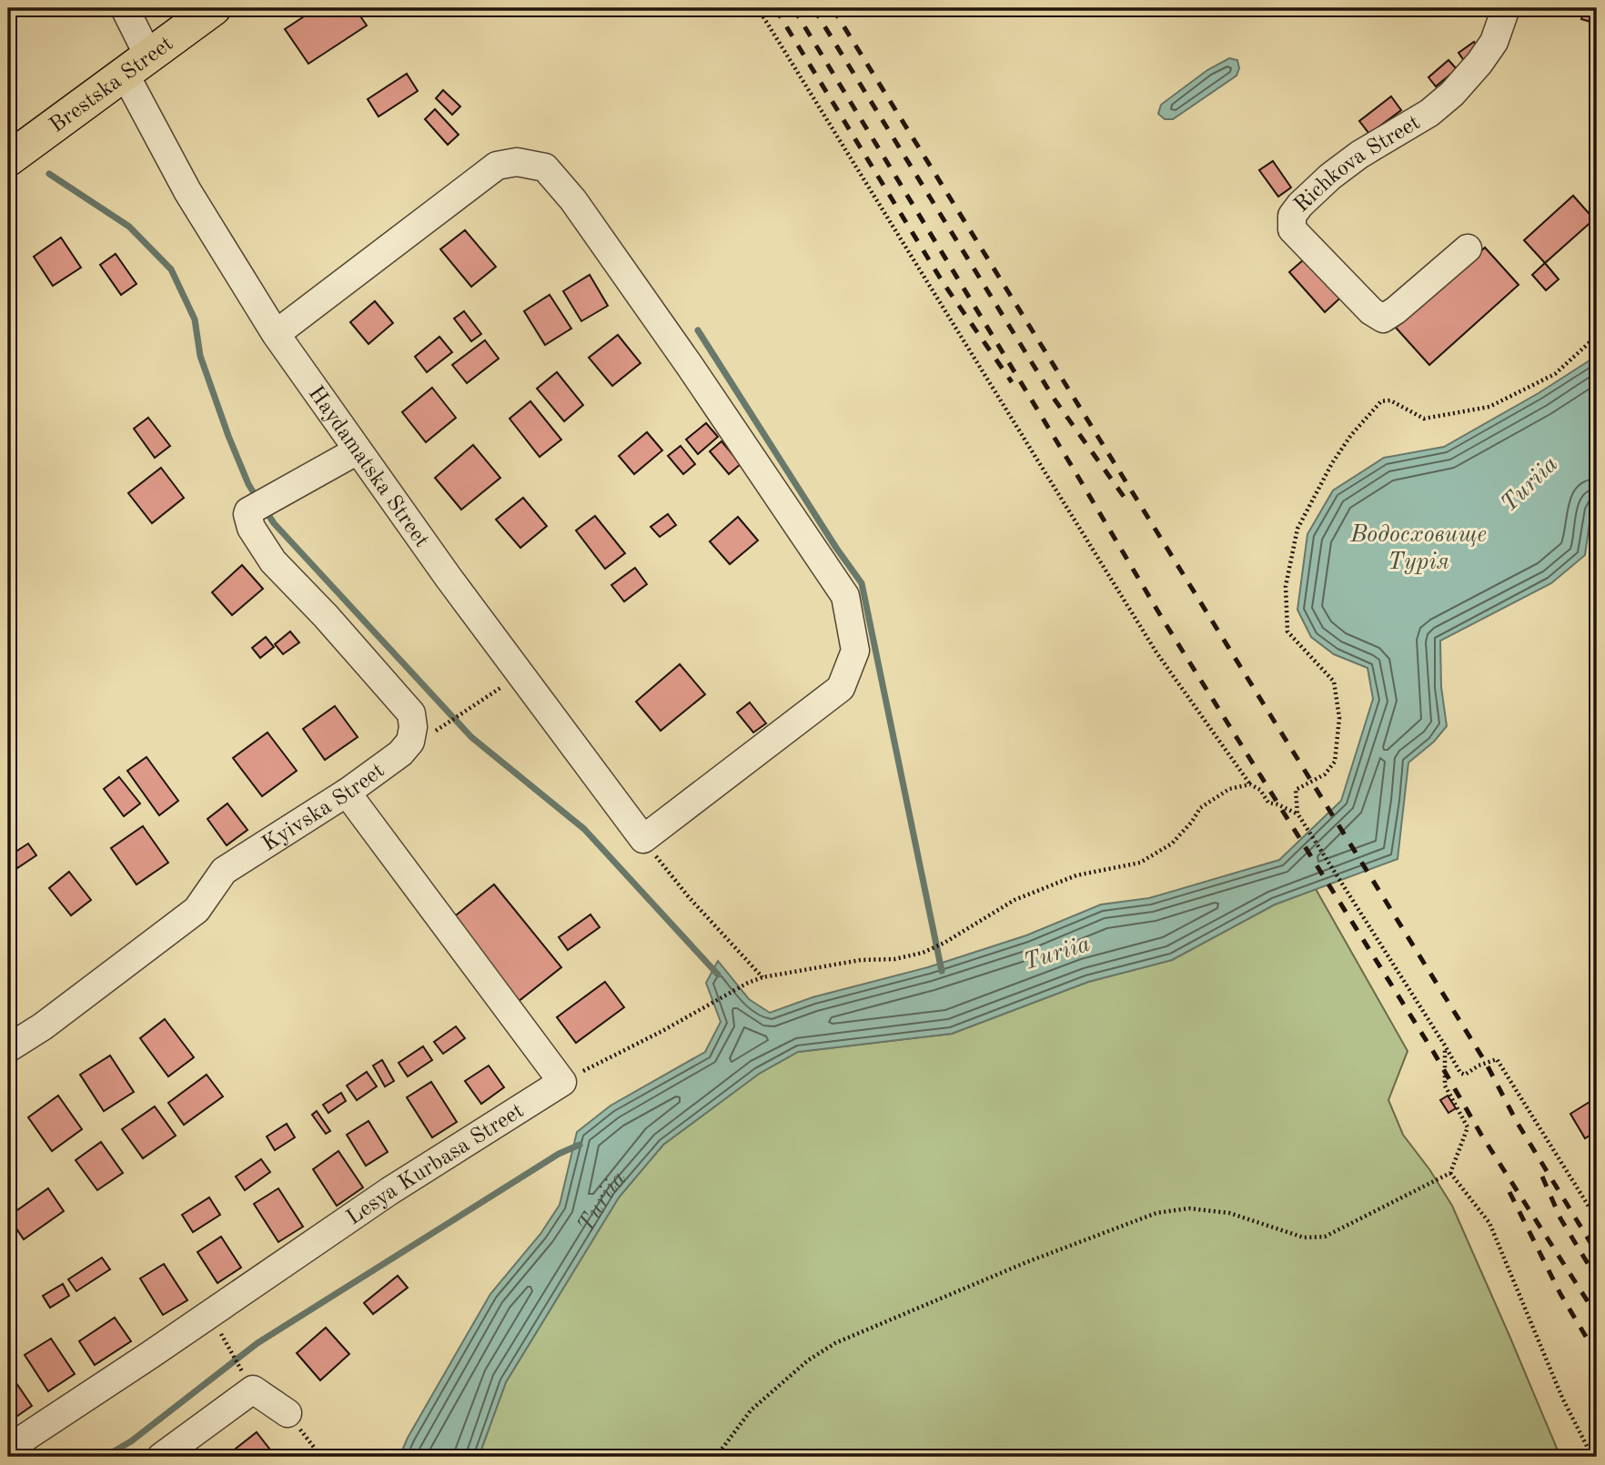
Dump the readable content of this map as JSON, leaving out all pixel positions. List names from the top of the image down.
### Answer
{
  "streets": {
    "main road": ["Brestska Street"],
    "street": [
      "Richkova Street",
      "Haydamatska Street",
      "Kyivska Street",
      "Lesya Kurbasa Street"
    ]
  },
  "crossings": [
    ["Brestska Street", "Haydamatska Street"],
    ["Haydamatska Street", "Kyivska Street"]
  ],
  "water": ["Turiia", "Водосховище Турія"]
}
